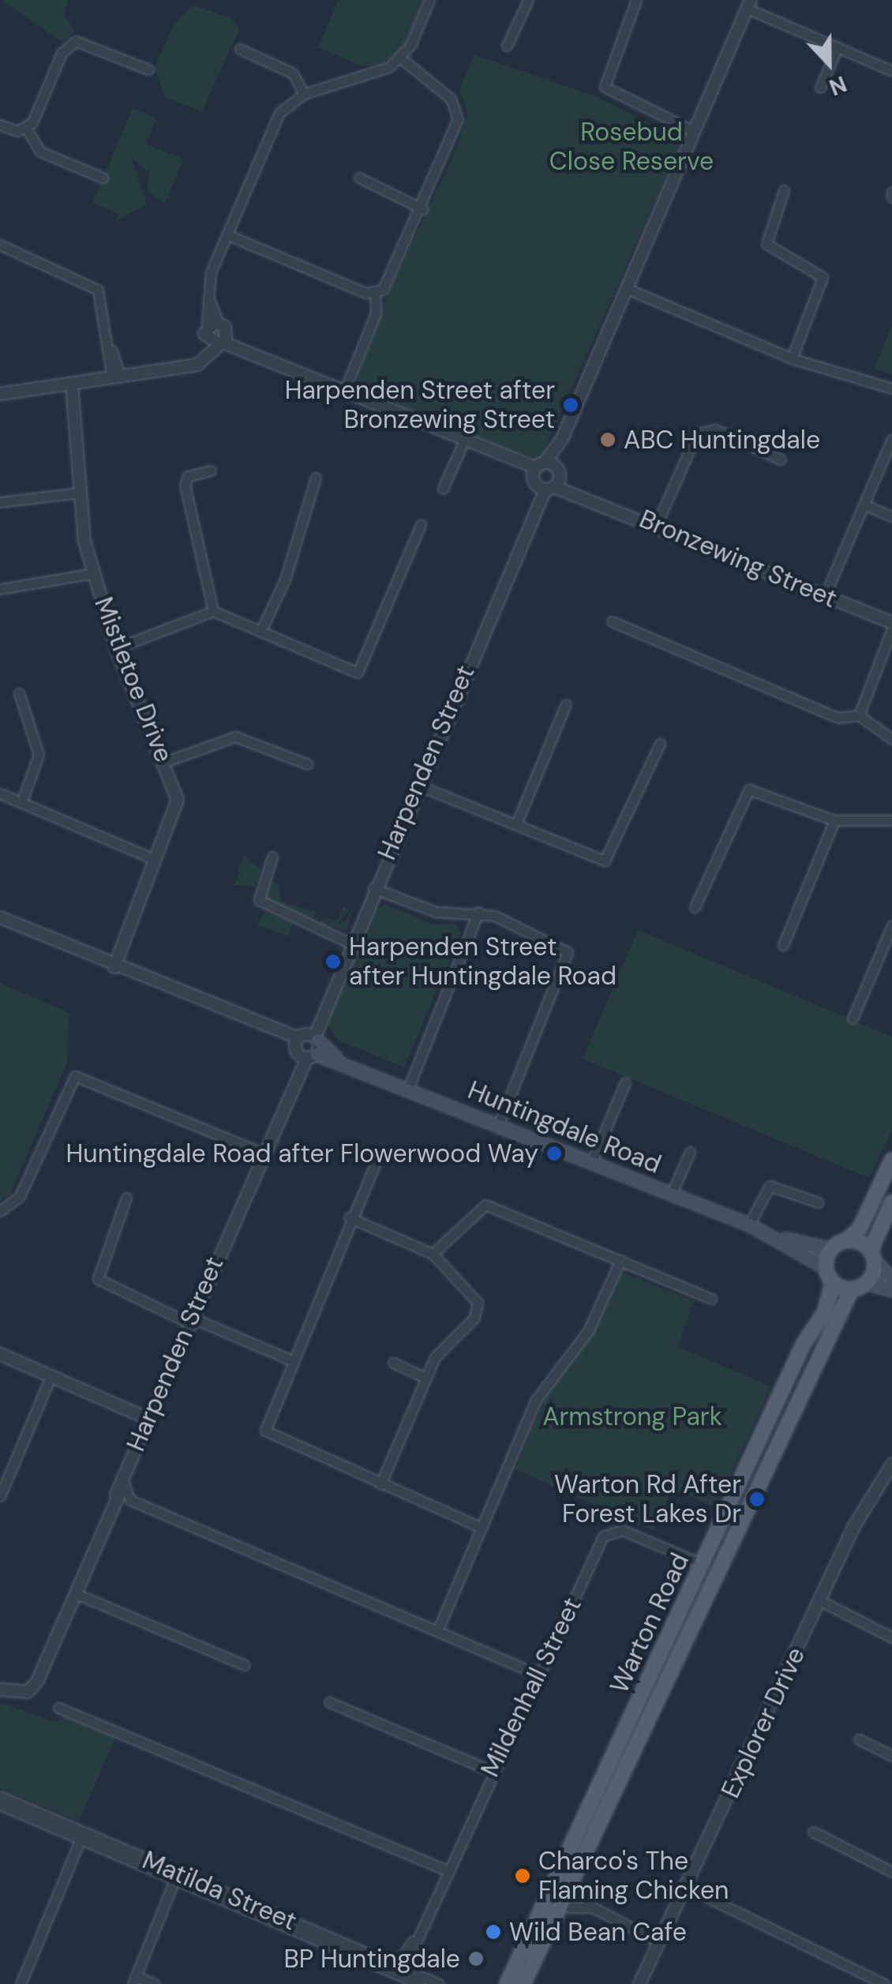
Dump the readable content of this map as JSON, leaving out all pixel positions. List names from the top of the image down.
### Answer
{
  "streets": {
    "main road": ["Huntingdale Road", "Warton Road"],
    "street": [
      "Bronzewing Street",
      "Mistletoe Drive",
      "Harpenden Street",
      "Mildenhall Street",
      "Explorer Drive",
      "Matilda Street"
    ]
  },
  "crossings": [
    ["Bronzewing Street", "Harpenden Street"],
    ["Harpenden Street", "Huntingdale Road"],
    ["Huntingdale Road", "Warton Road"],
    ["Warton Road", "Mildenhall Street"],
    ["Mildenhall Street", "Matilda Street"]
  ],
  "parks": ["Rosebud Close Reserve", "Armstrong Park"],
  "places": [
    "Harpenden Street after Bronzewing Street",
    "ABC Huntingdale",
    "Harpenden Street after Huntingdale Road",
    "Huntingdale Road after Flowerwood Way",
    "Warton Rd After Forest Lakes Dr",
    "Charco's The Flaming Chicken",
    "Wild Bean Cafe",
    "BP Huntingdale"
  ],
  "north": "bottom"
}
